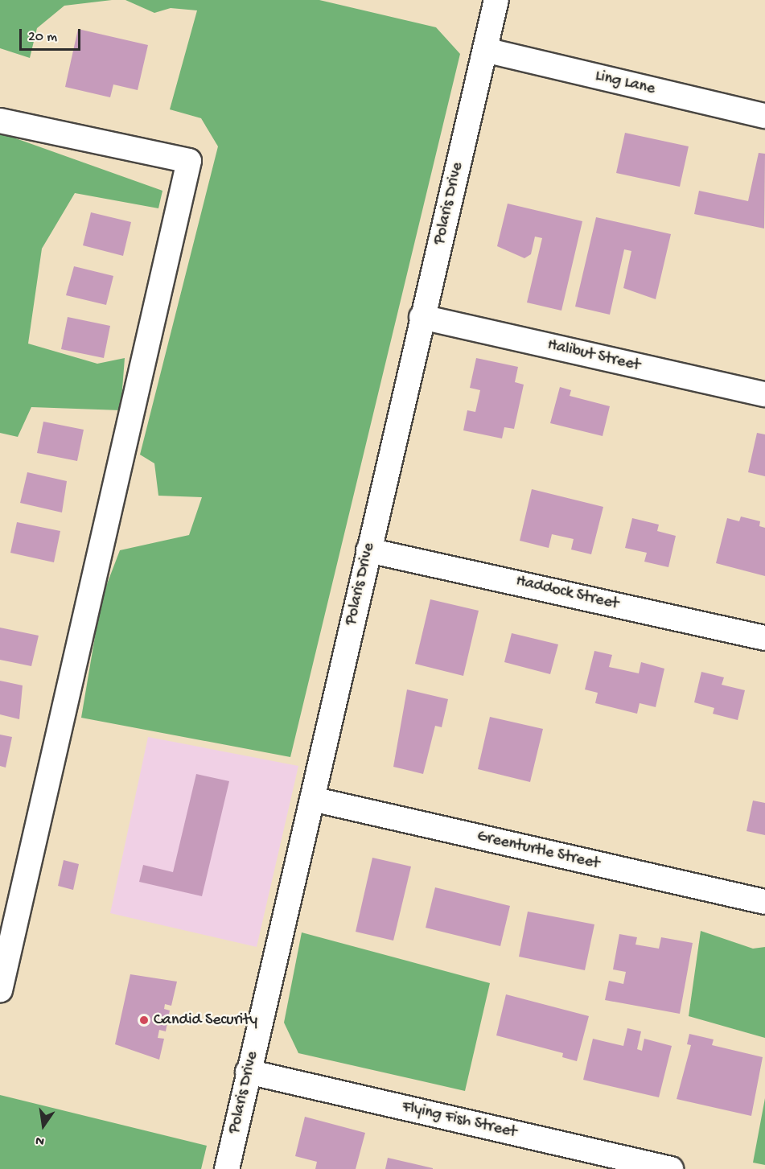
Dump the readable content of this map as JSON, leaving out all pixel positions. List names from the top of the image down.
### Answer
{
  "streets": {
    "street": [
      "Ling Lane",
      "Polaris Drive",
      "Halibut Street",
      "Haddock Street",
      "Greenturtle Street",
      "Flying Fish Street"
    ]
  },
  "crossings": [
    ["Ling Lane", "Polaris Drive"],
    ["Polaris Drive", "Halibut Street"],
    ["Polaris Drive", "Haddock Street"],
    ["Polaris Drive", "Greenturtle Street"],
    ["Polaris Drive", "Flying Fish Street"]
  ],
  "places": ["Candid Security"],
  "scale_bar": "20 m",
  "north": "bottom"
}
